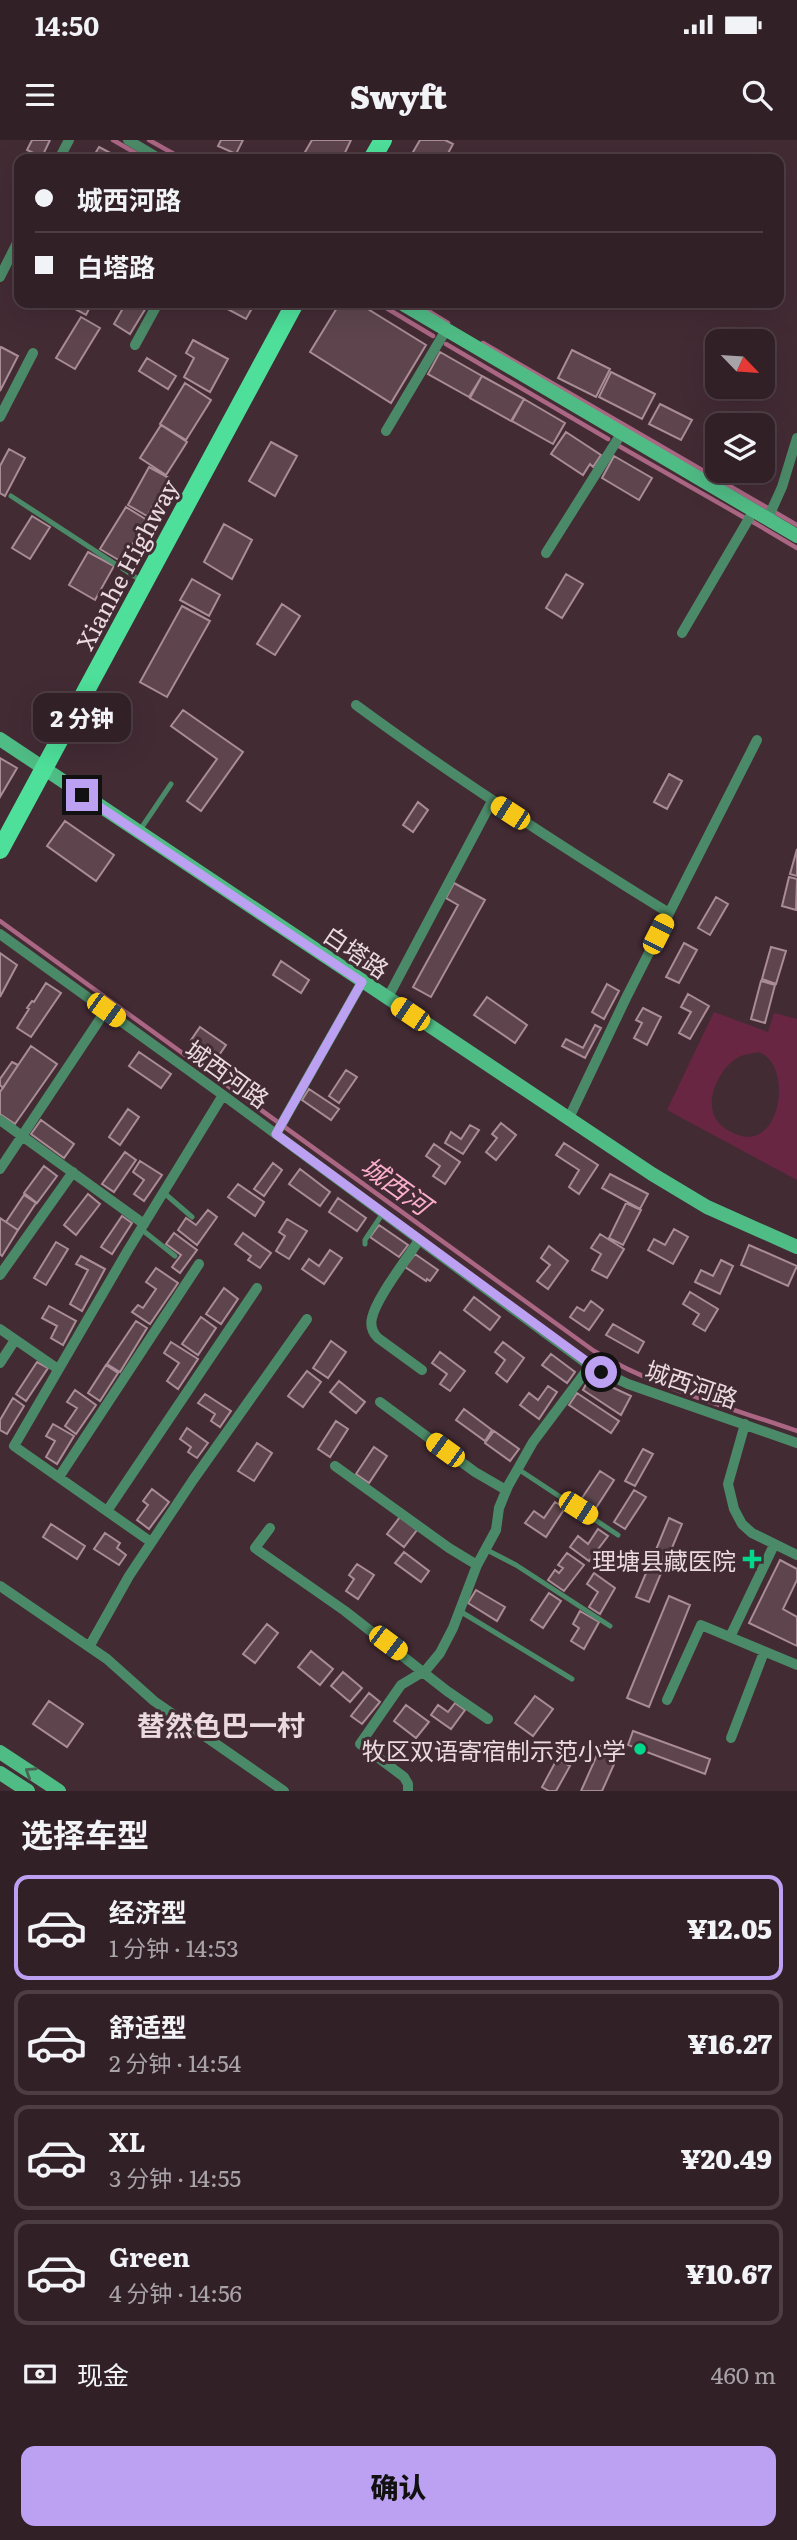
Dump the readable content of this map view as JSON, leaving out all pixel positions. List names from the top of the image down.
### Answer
{
  "streets": {
    "main road": ["Xianhe Highway"],
    "street": ["白塔路", "城西河路"]
  },
  "crossings": [
    ["Xianhe Highway", "白塔路"]
  ],
  "districts": ["替然色巴一村"],
  "water": ["城西河"],
  "places": {
    "health": ["理塘县藏医院"],
    "other": ["牧区双语寄宿制示范小学"]
  },
  "north": "bottom right",
  "page": {
    "status": "14:50",
    "header": "Swyft",
    "banner": ["城西河路", "白塔路"],
    "bubble": "2 分钟",
    "heading": "选择车型",
    "list": [
      {
        "name": "经济型",
        "note": "1 分钟 · 14:53",
        "value": "¥12.05"
      },
      {
        "name": "舒适型",
        "note": "2 分钟 · 14:54",
        "value": "¥16.27"
      },
      {
        "name": "XL",
        "note": "3 分钟 · 14:55",
        "value": "¥20.49"
      },
      {
        "name": "Green",
        "note": "4 分钟 · 14:56",
        "value": "¥10.67"
      }
    ],
    "pay": ["现金", "460 m"],
    "buttons": "确认"
  }
}
